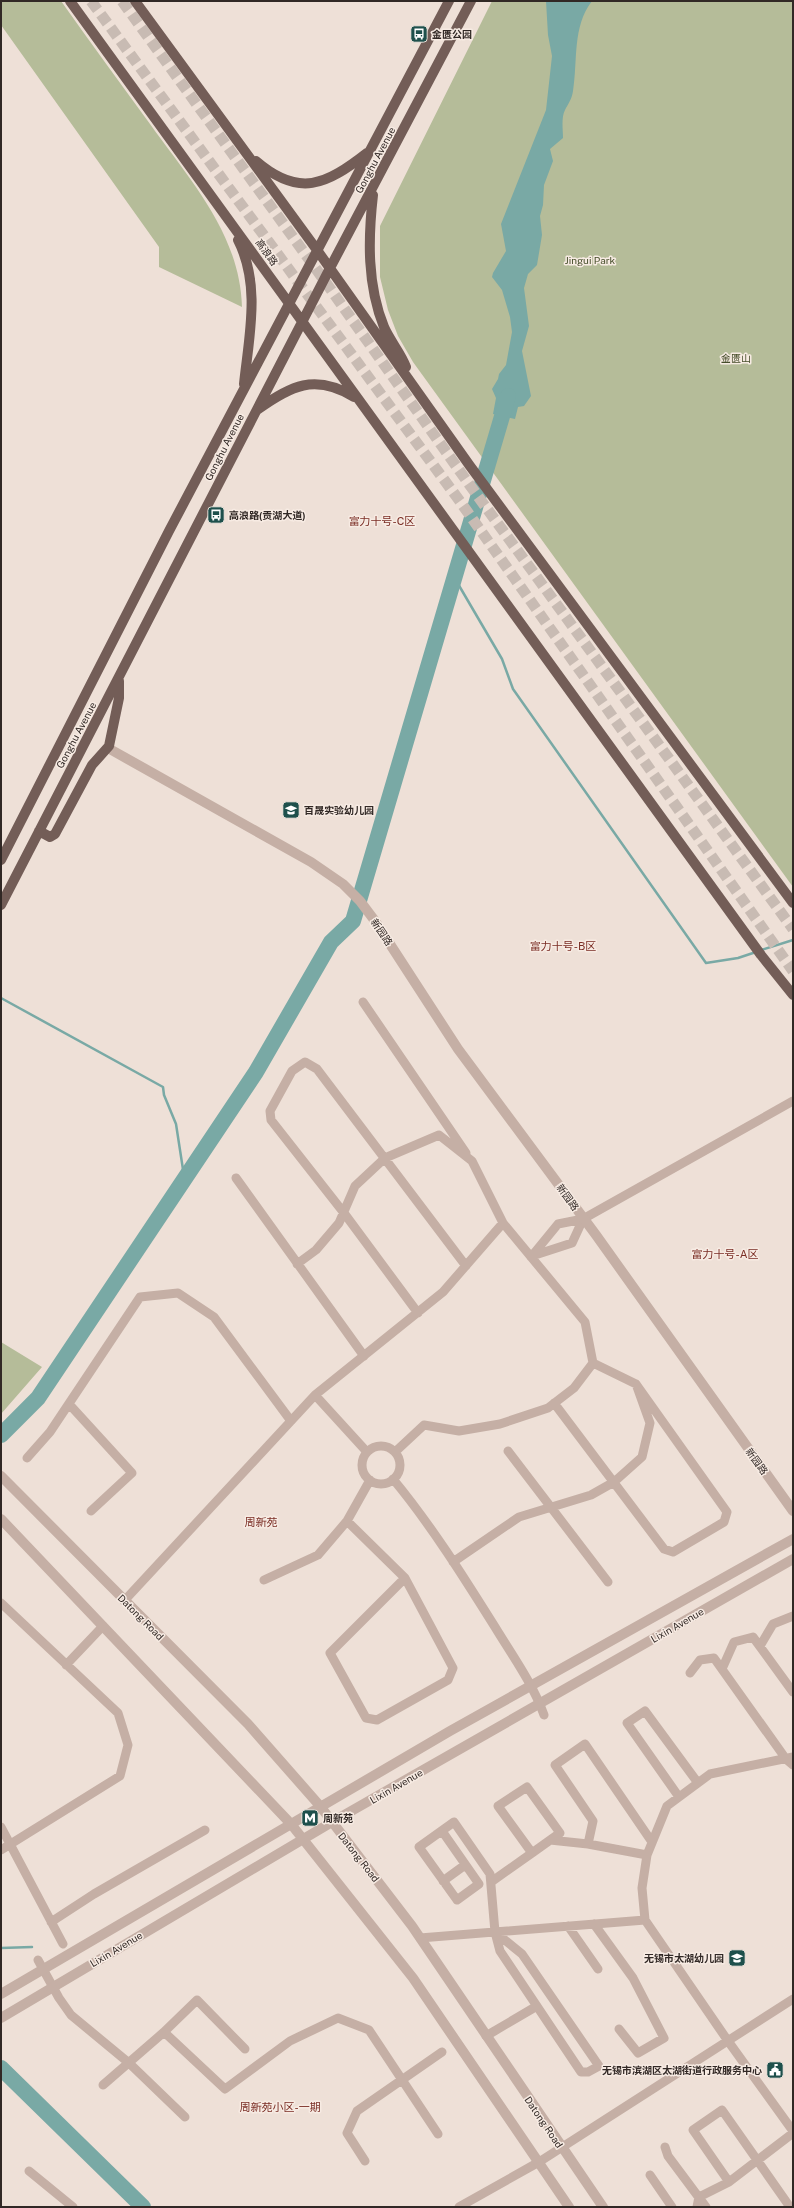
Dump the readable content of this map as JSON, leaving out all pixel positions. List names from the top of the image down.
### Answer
{
  "streets": {
    "main road": ["Gonghu Avenue", "高浪路"],
    "street": ["新园路", "Datong Road", "Lixin Avenue"]
  },
  "crossings": [
    ["Gonghu Avenue", "高浪路"],
    ["Datong Road", "Lixin Avenue"]
  ],
  "districts": [
    "富力十号-C区",
    "富力十号-B区",
    "富力十号-A区",
    "周新苑",
    "周新苑小区-一期"
  ],
  "parks": ["Jingui Park", "金匮山"],
  "places": {
    "bus stop": ["金匮公园", "高浪路(贡湖大道)"],
    "school or university": ["百晟实验幼儿园", "无锡市太湖幼儿园"],
    "metro station": ["周新苑"],
    "public building": ["无锡市滨湖区太湖街道行政服务中心"]
  }
}
